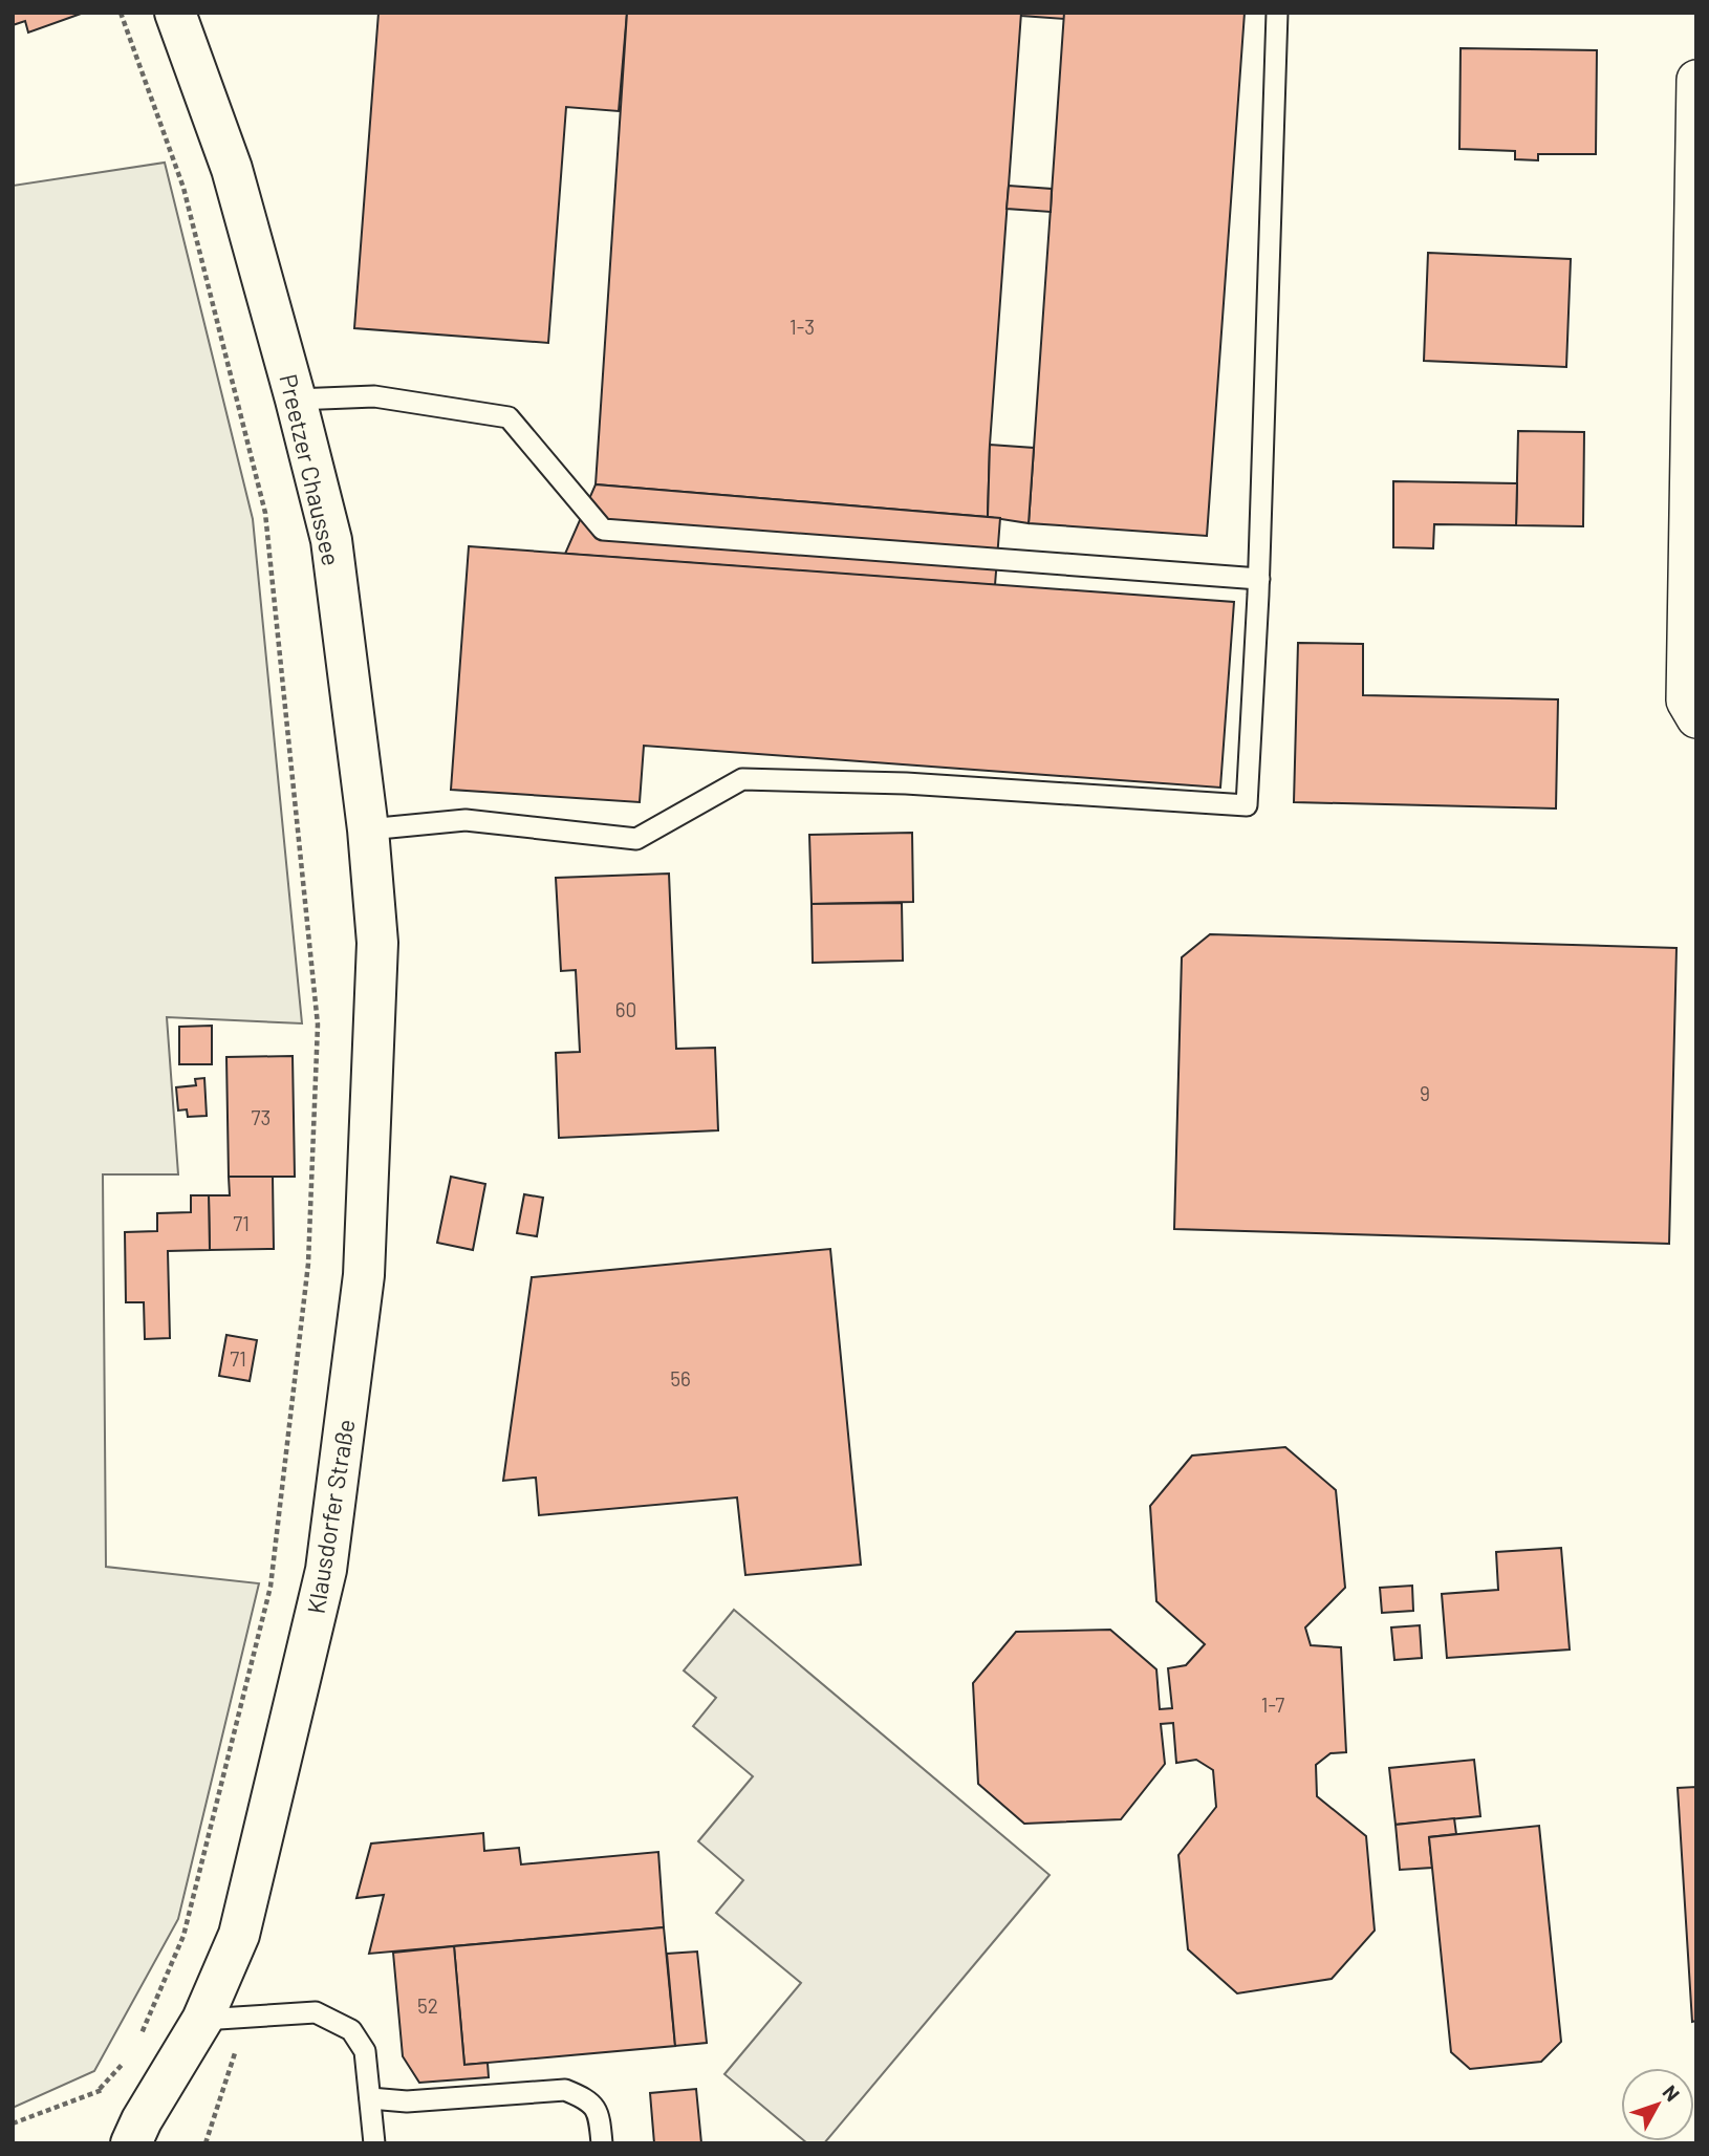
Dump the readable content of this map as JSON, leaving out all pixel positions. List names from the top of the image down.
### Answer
{
  "streets": {
    "street": ["Preetzer Chaussee", "Klausdorfer Straße"]
  },
  "crossings": [
    ["Preetzer Chaussee", "Klausdorfer Straße"]
  ],
  "house_numbers": [
    "1-3",
    "60",
    "9",
    "73",
    "71",
    "71",
    "56",
    "1-7",
    "52"
  ],
  "north": "top right"
}
